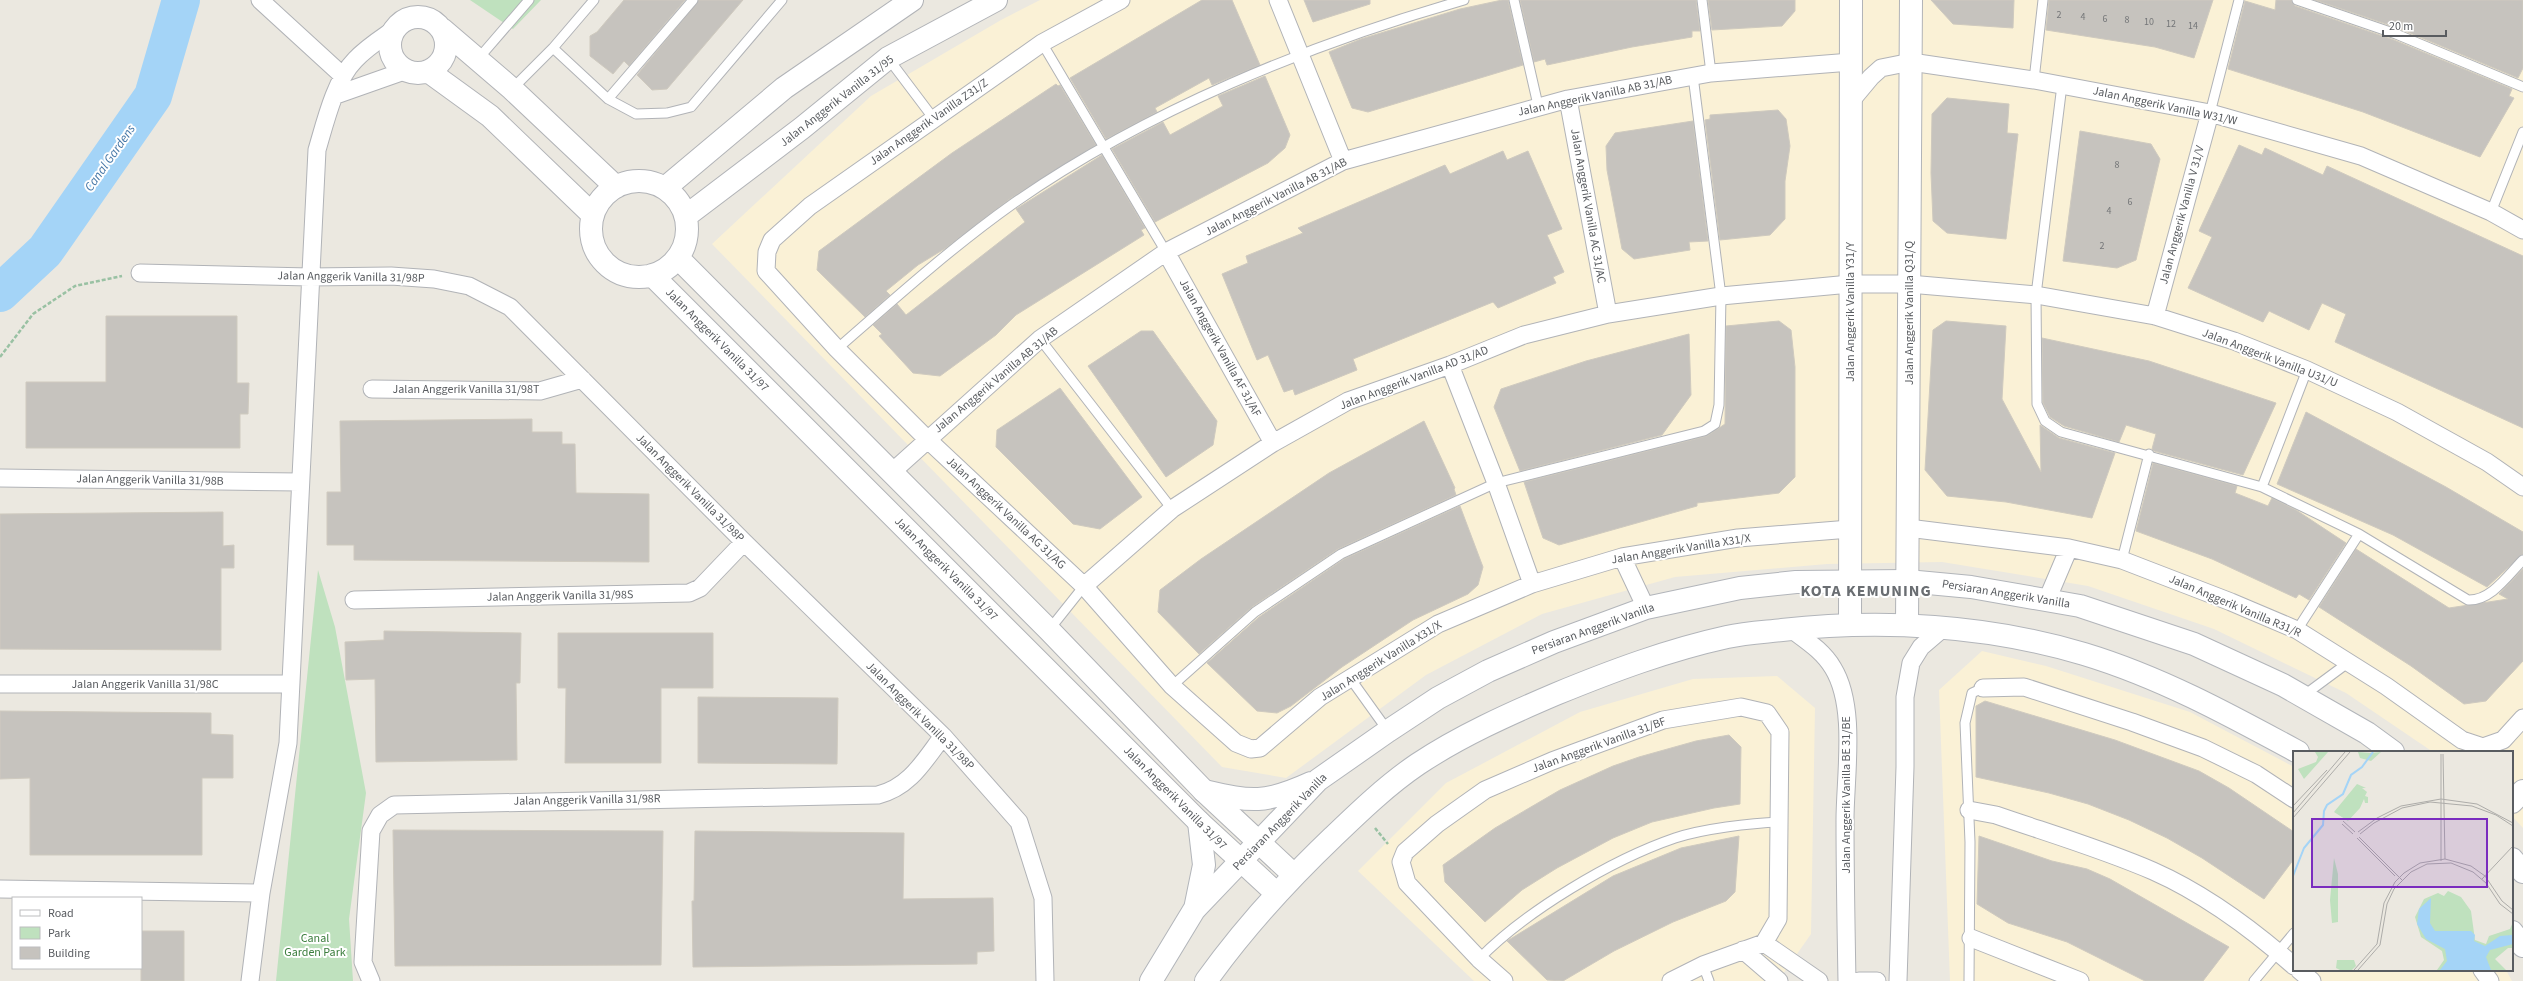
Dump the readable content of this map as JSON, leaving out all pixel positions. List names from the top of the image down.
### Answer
{
  "streets": {
    "street": [
      "Jalan Anggerik Vanilla AB 31/AB",
      "Jalan Anggerik Vanilla 31/95",
      "Jalan Anggerik Vanilla W31/W",
      "Jalan Anggerik Vanilla Z31/Z",
      "Jalan Anggerik Vanilla AC 31/AC",
      "Jalan Anggerik Vanilla V 31/V",
      "Jalan Anggerik Vanilla 31/98P",
      "Jalan Anggerik Vanilla Y31/Y",
      "Jalan Anggerik Vanilla Q31/Q",
      "Jalan Anggerik Vanilla 31/97",
      "Jalan Anggerik Vanilla AF 31/AF",
      "Jalan Anggerik Vanilla U31/U",
      "Jalan Anggerik Vanilla AD 31/AD",
      "Jalan Anggerik Vanilla 31/98T",
      "Jalan Anggerik Vanilla 31/98B",
      "Jalan Anggerik Vanilla AG 31/AG",
      "Jalan Anggerik Vanilla X31/X",
      "Persiaran Anggerik Vanilla",
      "Jalan Anggerik Vanilla 31/98S",
      "Jalan Anggerik Vanilla R31/R",
      "Jalan Anggerik Vanilla 31/98C",
      "Jalan Anggerik Vanilla 31/BF",
      "Jalan Anggerik Vanilla BE 31/BE",
      "Jalan Anggerik Vanilla 31/98R"
    ]
  },
  "crossings": [
    ["Jalan Anggerik Vanilla AB 31/AB", "Jalan Anggerik Vanilla AC 31/AC"],
    ["Jalan Anggerik Vanilla AB 31/AB", "Jalan Anggerik Vanilla Y31/Y"],
    ["Jalan Anggerik Vanilla AB 31/AB", "Jalan Anggerik Vanilla AF 31/AF"],
    ["Jalan Anggerik Vanilla AB 31/AB", "Jalan Anggerik Vanilla AG 31/AG"],
    ["Jalan Anggerik Vanilla 31/95", "Jalan Anggerik Vanilla 31/97"],
    ["Jalan Anggerik Vanilla W31/W", "Jalan Anggerik Vanilla V 31/V"],
    ["Jalan Anggerik Vanilla W31/W", "Jalan Anggerik Vanilla Y31/Y"],
    ["Jalan Anggerik Vanilla W31/W", "Jalan Anggerik Vanilla Q31/Q"],
    ["Jalan Anggerik Vanilla Z31/Z", "Jalan Anggerik Vanilla AG 31/AG"],
    ["Jalan Anggerik Vanilla AC 31/AC", "Jalan Anggerik Vanilla AD 31/AD"],
    ["Jalan Anggerik Vanilla V 31/V", "Jalan Anggerik Vanilla U31/U"],
    ["Jalan Anggerik Vanilla 31/98P", "Jalan Anggerik Vanilla 31/98T"],
    ["Jalan Anggerik Vanilla 31/98P", "Jalan Anggerik Vanilla 31/98S"],
    ["Jalan Anggerik Vanilla 31/98P", "Jalan Anggerik Vanilla 31/98R"],
    ["Jalan Anggerik Vanilla Y31/Y", "Jalan Anggerik Vanilla U31/U"],
    ["Jalan Anggerik Vanilla Y31/Y", "Jalan Anggerik Vanilla AD 31/AD"],
    ["Jalan Anggerik Vanilla Y31/Y", "Jalan Anggerik Vanilla X31/X"],
    ["Jalan Anggerik Vanilla Y31/Y", "Persiaran Anggerik Vanilla"],
    ["Jalan Anggerik Vanilla Q31/Q", "Jalan Anggerik Vanilla U31/U"],
    ["Jalan Anggerik Vanilla Q31/Q", "Persiaran Anggerik Vanilla"],
    ["Jalan Anggerik Vanilla Q31/Q", "Jalan Anggerik Vanilla R31/R"],
    ["Jalan Anggerik Vanilla 31/97", "Persiaran Anggerik Vanilla"],
    ["Jalan Anggerik Vanilla AF 31/AF", "Jalan Anggerik Vanilla AD 31/AD"],
    ["Jalan Anggerik Vanilla U31/U", "Jalan Anggerik Vanilla AD 31/AD"],
    ["Jalan Anggerik Vanilla AD 31/AD", "Jalan Anggerik Vanilla AG 31/AG"],
    ["Jalan Anggerik Vanilla AG 31/AG", "Jalan Anggerik Vanilla X31/X"]
  ],
  "districts": ["KOTA KEMUNING"],
  "water": ["Canal Gardens"],
  "parks": ["Canal Garden Park"],
  "house_numbers": [
    "2",
    "4",
    "6",
    "8",
    "10",
    "12",
    "14",
    "8",
    "6",
    "4",
    "2"
  ],
  "legend": ["Road", "Park", "Building"],
  "scale_bar": "20 m"
}
